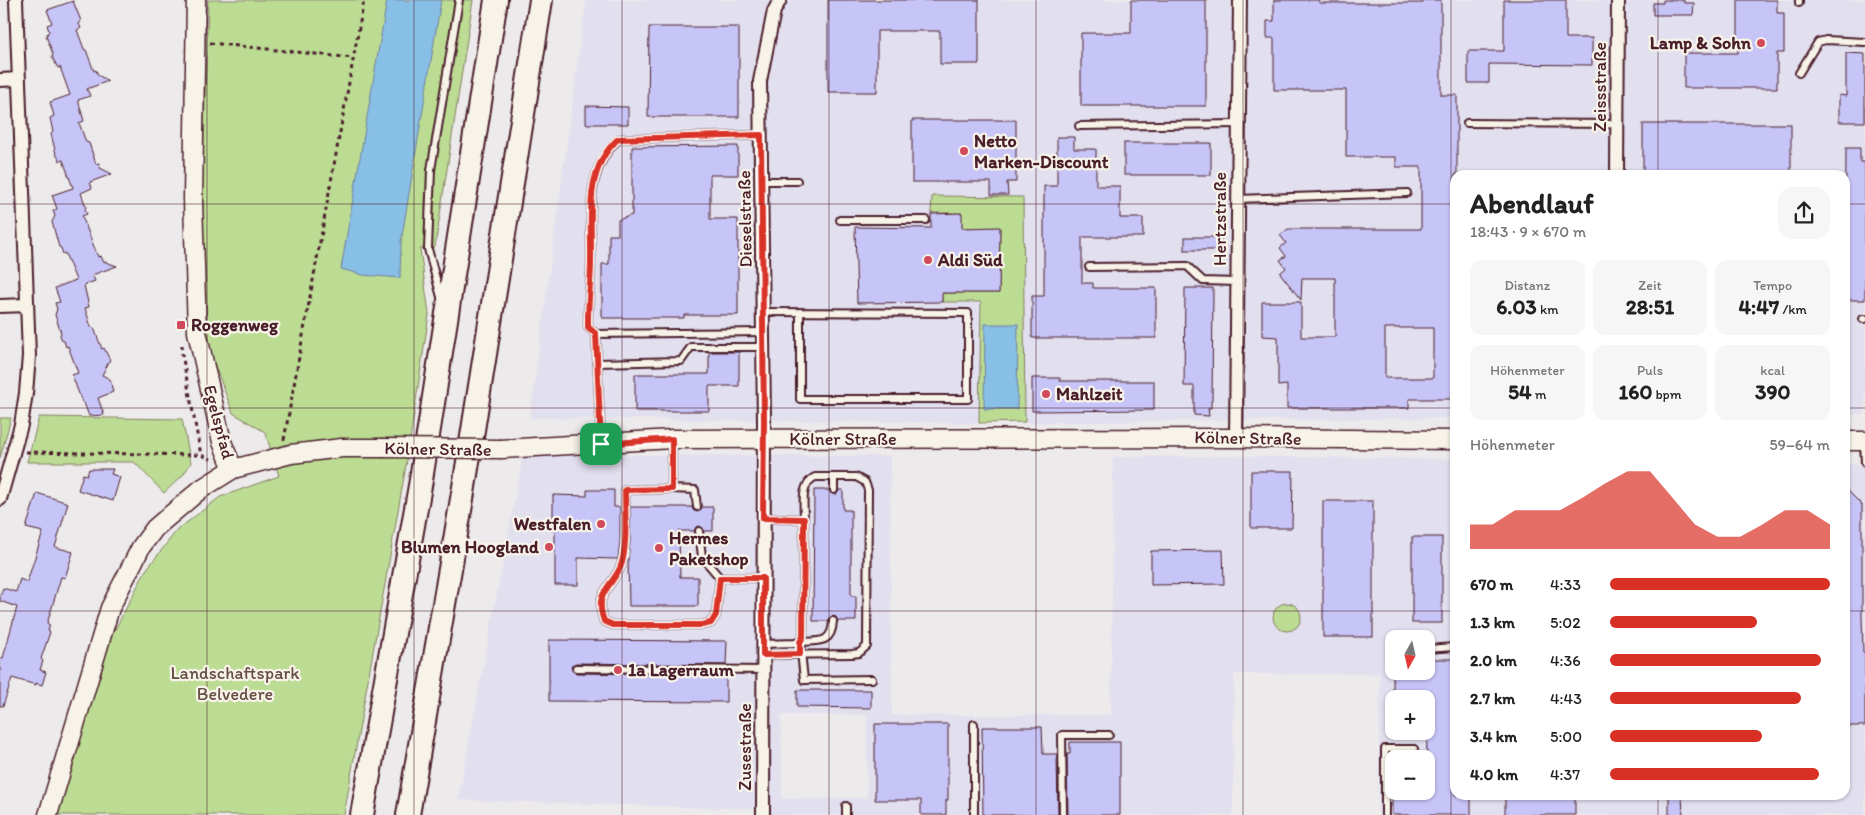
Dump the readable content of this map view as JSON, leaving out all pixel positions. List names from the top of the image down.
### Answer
{
  "streets": {
    "street": [
      "Zeissstraße",
      "Dieselstraße",
      "Hertzstraße",
      "Egelspfad",
      "Kölner Straße",
      "Zusestraße"
    ]
  },
  "crossings": [
    ["Dieselstraße", "Kölner Straße"],
    ["Dieselstraße", "Zusestraße"],
    ["Hertzstraße", "Kölner Straße"],
    ["Egelspfad", "Kölner Straße"],
    ["Kölner Straße", "Zusestraße"]
  ],
  "parks": ["Landschaftspark Belvedere"],
  "places": {
    "other": [
      "Lamp & Sohn",
      "Netto Marken-Discount",
      "Aldi Süd",
      "Mahlzeit",
      "Westfalen",
      "Blumen Hoogland",
      "Hermes Paketshop",
      "1a Lagerraum"
    ],
    "transit": ["Roggenweg"]
  },
  "north": "bottom",
  "page": {
    "heading": ["Abendlauf", "18:43 · 9 × 670 m"],
    "stats": [
      ["Distanz", "6.03 km"],
      ["Zeit", "28:51"],
      ["Tempo", "4:47 /km"],
      ["Höhenmeter", "54 m"],
      ["Puls", "160 bpm"],
      ["kcal", "390"]
    ],
    "chart": ["Höhenmeter", "59–64 m"],
    "list": [
      {
        "name": "670 m",
        "note": "4:33"
      },
      {
        "name": "1.3 km",
        "note": "5:02"
      },
      {
        "name": "2.0 km",
        "note": "4:36"
      },
      {
        "name": "2.7 km",
        "note": "4:43"
      },
      {
        "name": "3.4 km",
        "note": "5:00"
      },
      {
        "name": "4.0 km",
        "note": "4:37"
      }
    ],
    "map_buttons": ["+", "−"]
  }
}
